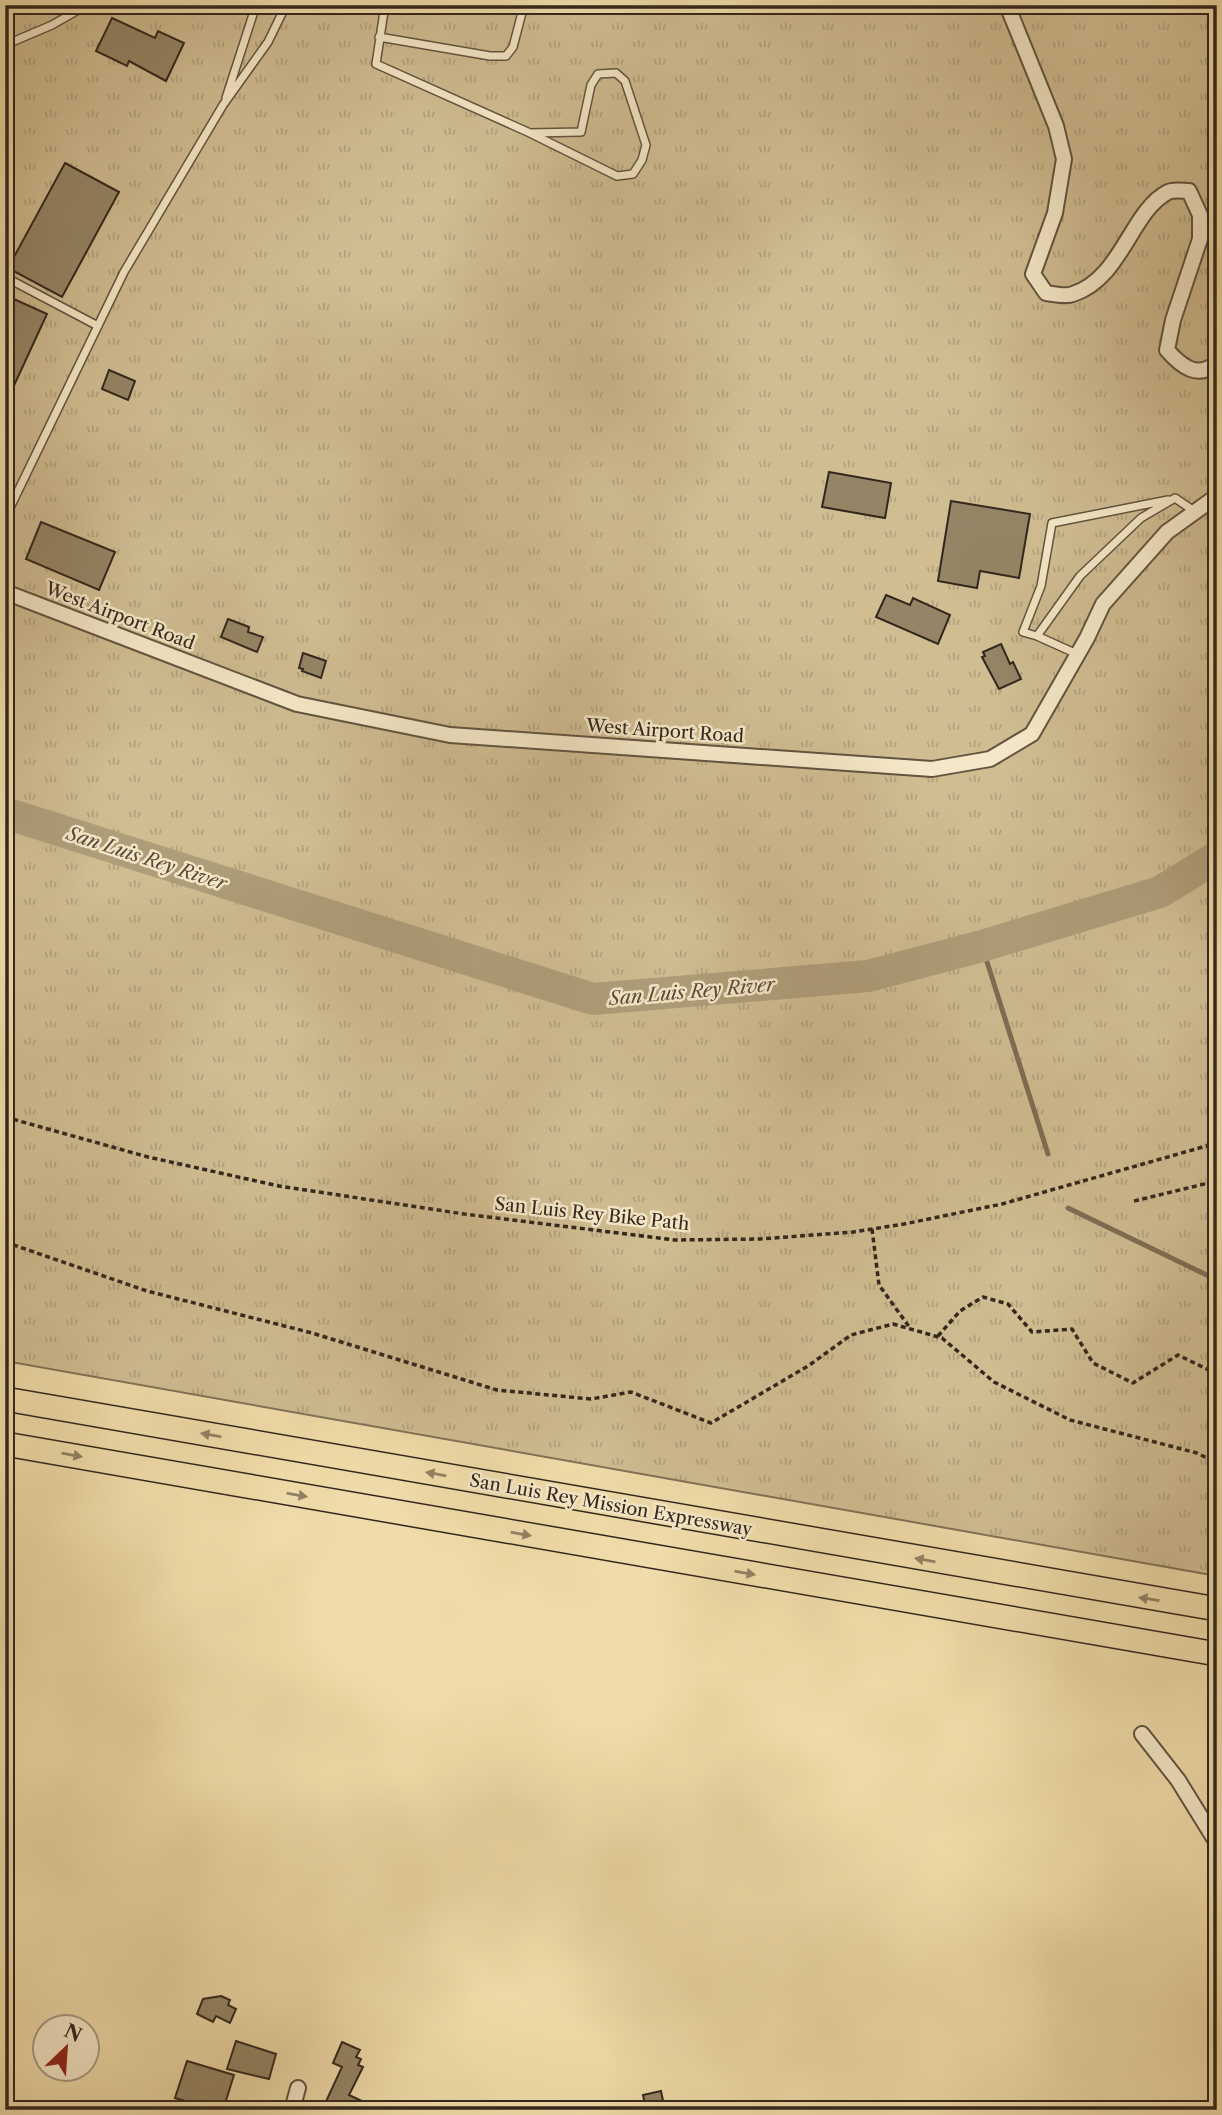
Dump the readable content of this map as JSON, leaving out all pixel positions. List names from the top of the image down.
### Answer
{
  "streets": {
    "highway": ["San Luis Rey Mission Expressway"],
    "street": ["West Airport Road"],
    "path": ["San Luis Rey Bike Path"]
  },
  "water": ["San Luis Rey River"],
  "north": "top right"
}
